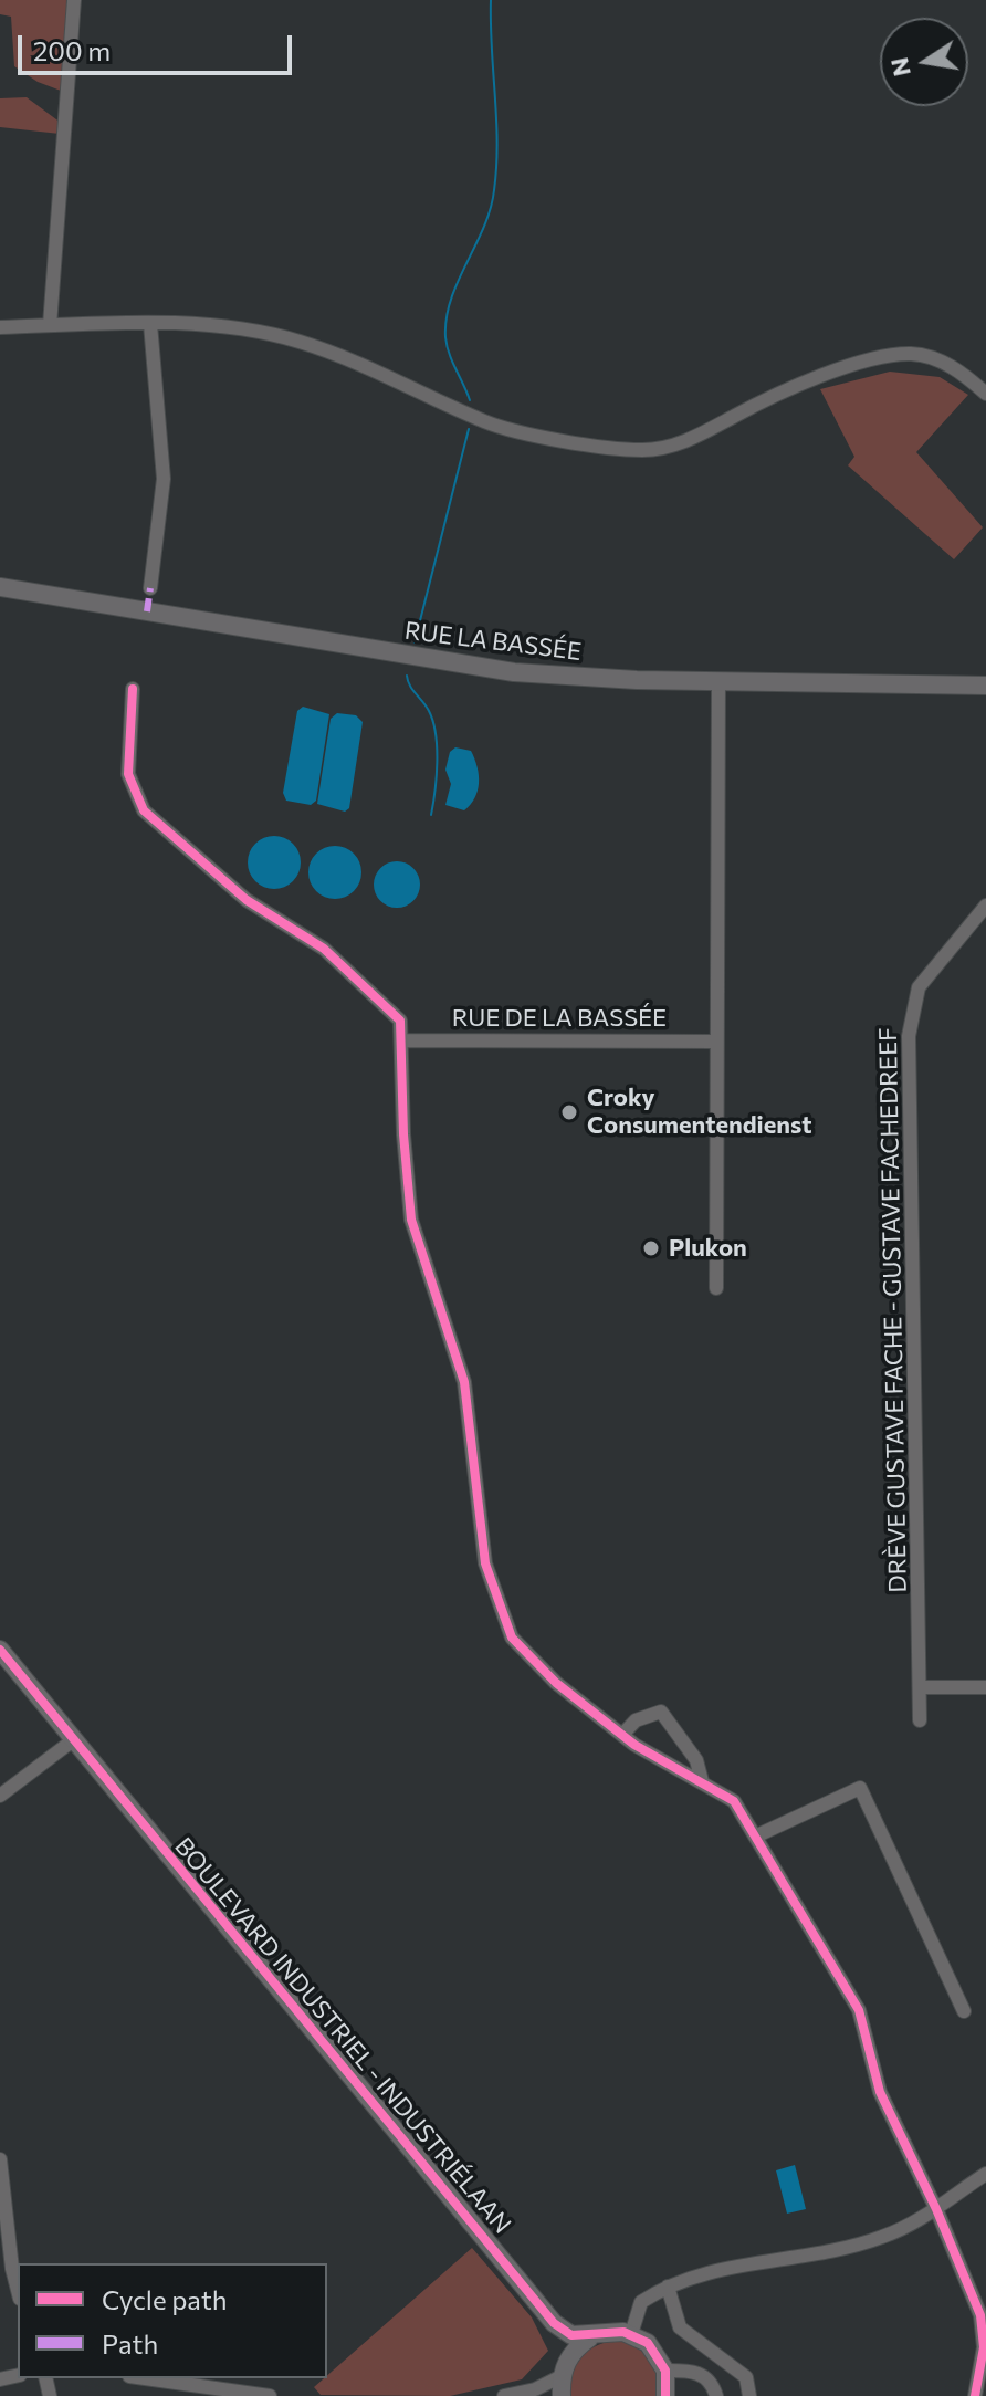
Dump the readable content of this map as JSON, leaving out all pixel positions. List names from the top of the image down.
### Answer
{
  "streets": {
    "main road": ["RUE LA BASSÉE", "BOULEVARD INDUSTRIEL - INDUSTRIÉLAAN"],
    "street": ["RUE DE LA BASSÉE", "DRÈVE GUSTAVE FACHE - GUSTAVE FACHEDREEF"]
  },
  "places": ["Croky Consumentendienst", "Plukon"],
  "legend": ["Cycle path", "Path"],
  "scale_bar": "200 m",
  "north": "left"
}
